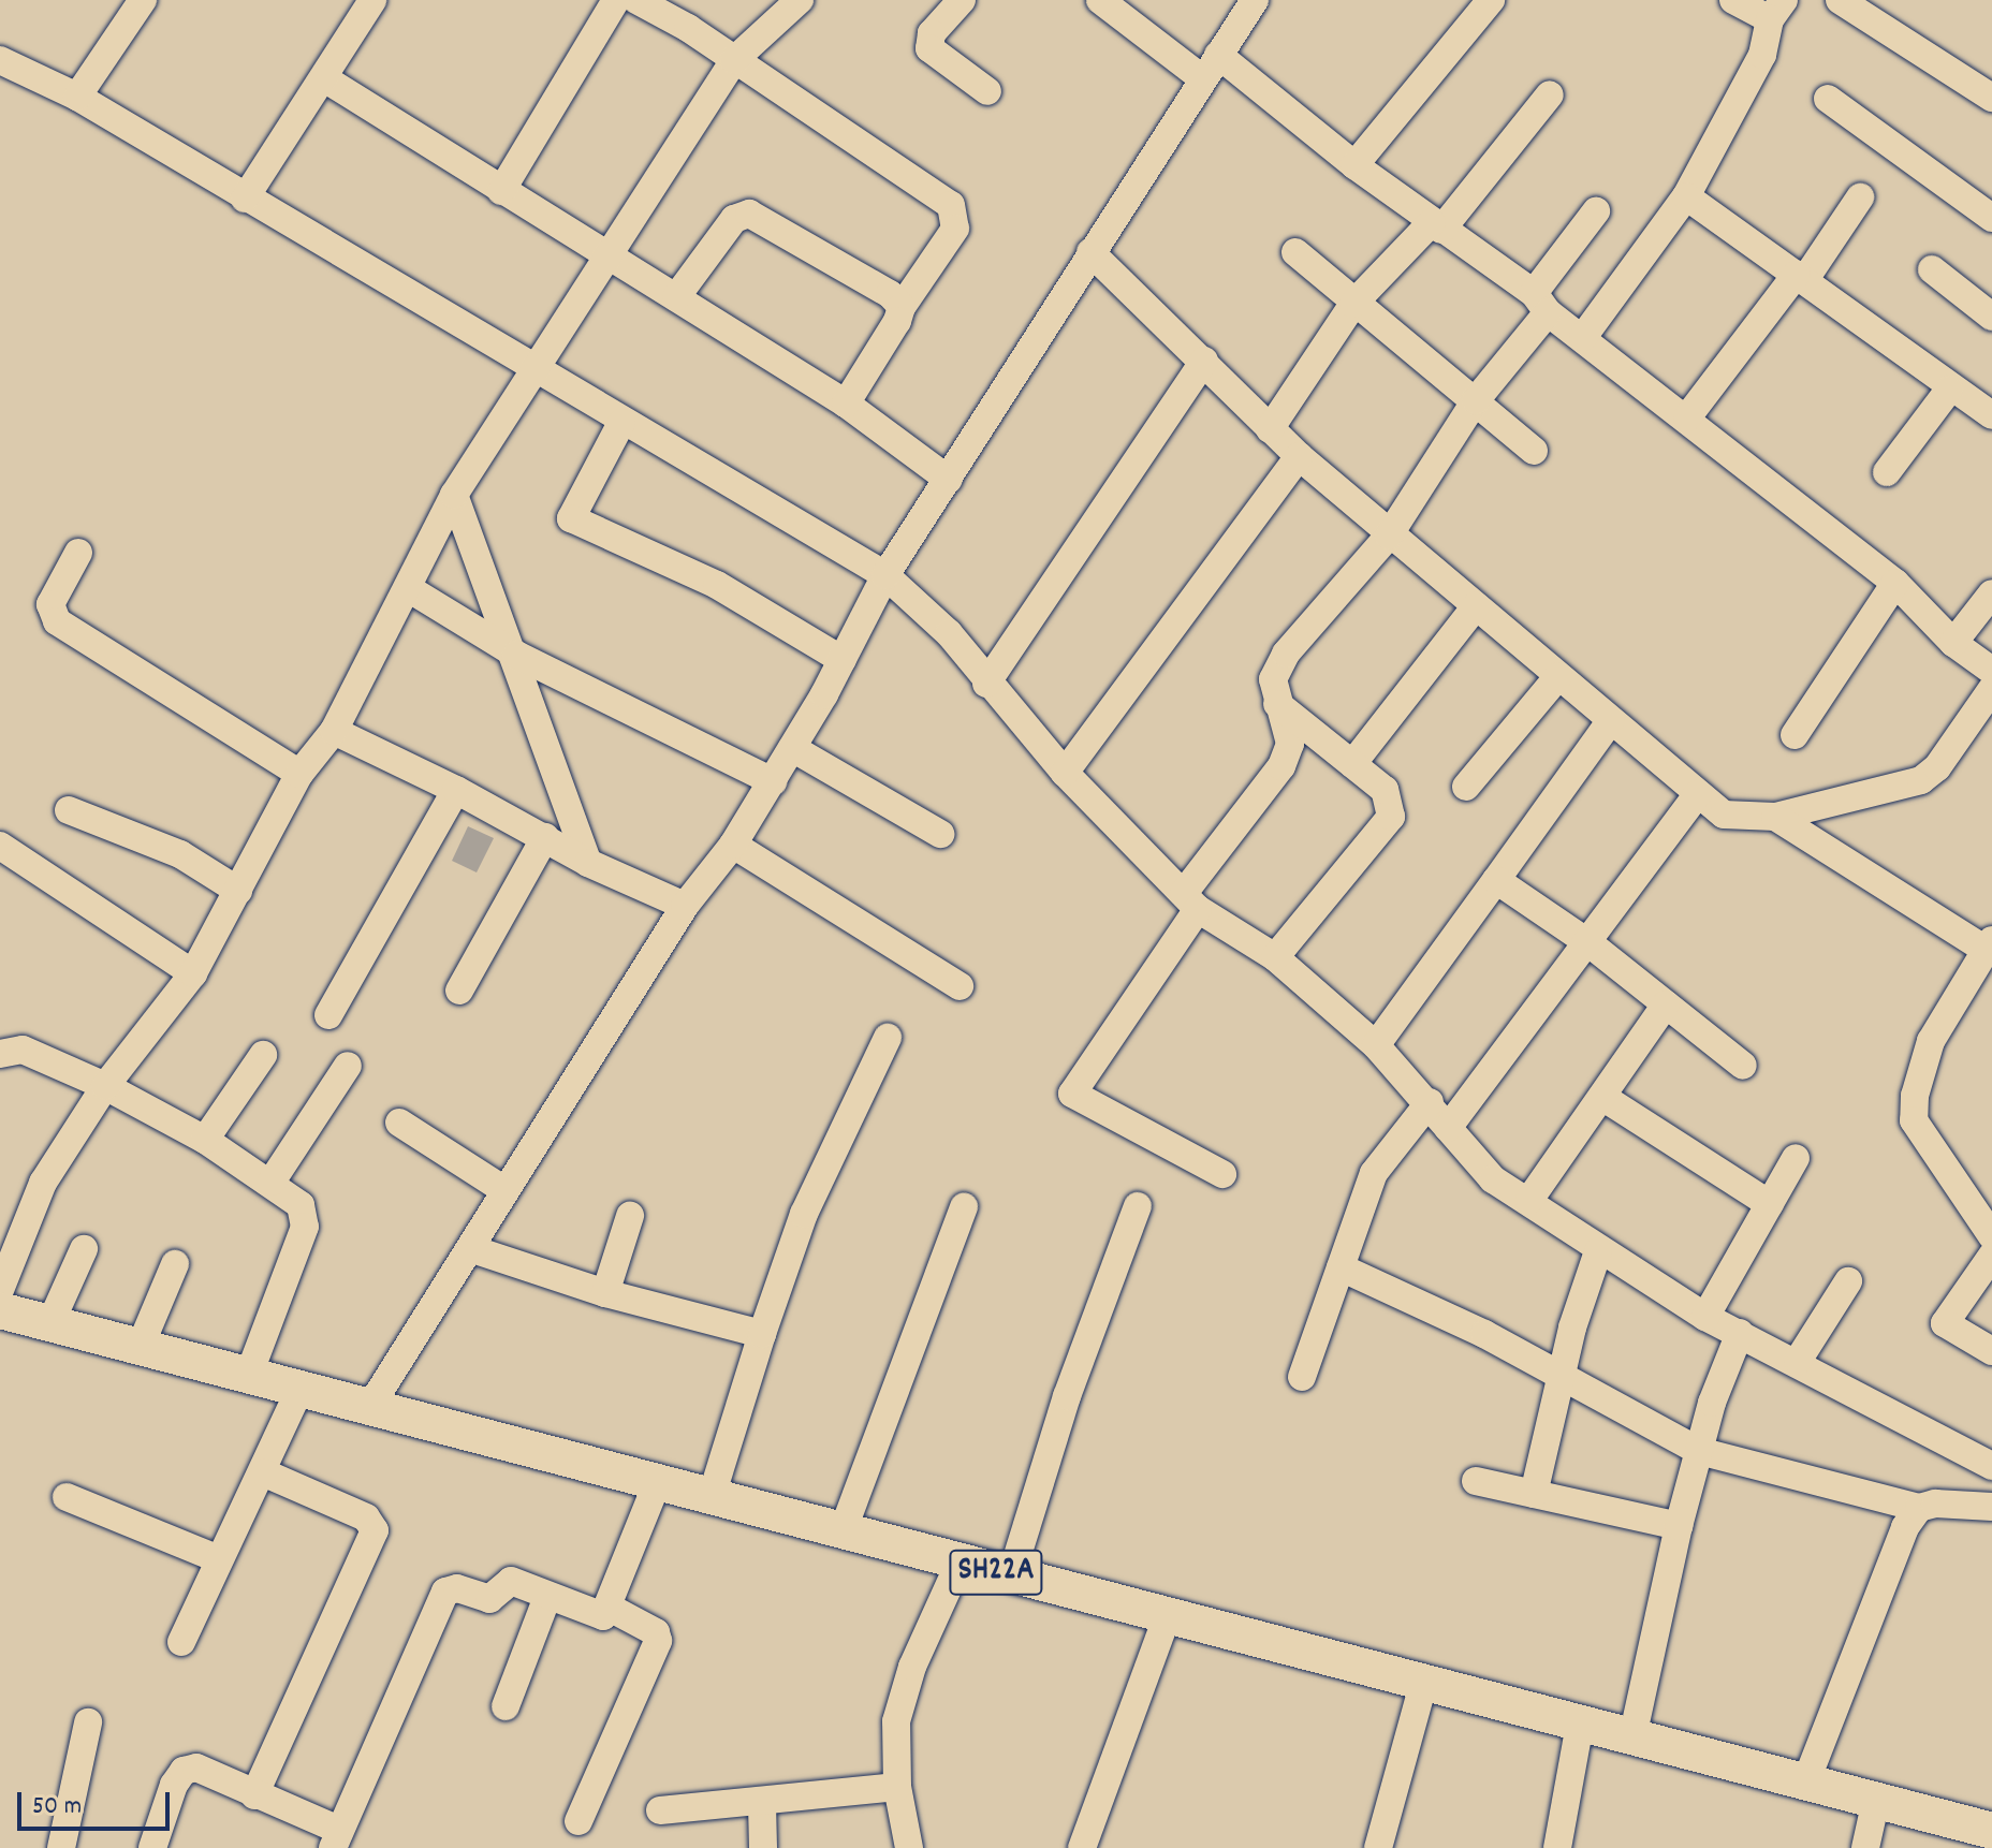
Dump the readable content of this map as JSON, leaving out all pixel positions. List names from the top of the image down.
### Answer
{
  "streets": {
    "main road": ["SH22A"]
  },
  "scale_bar": "50 m"
}
